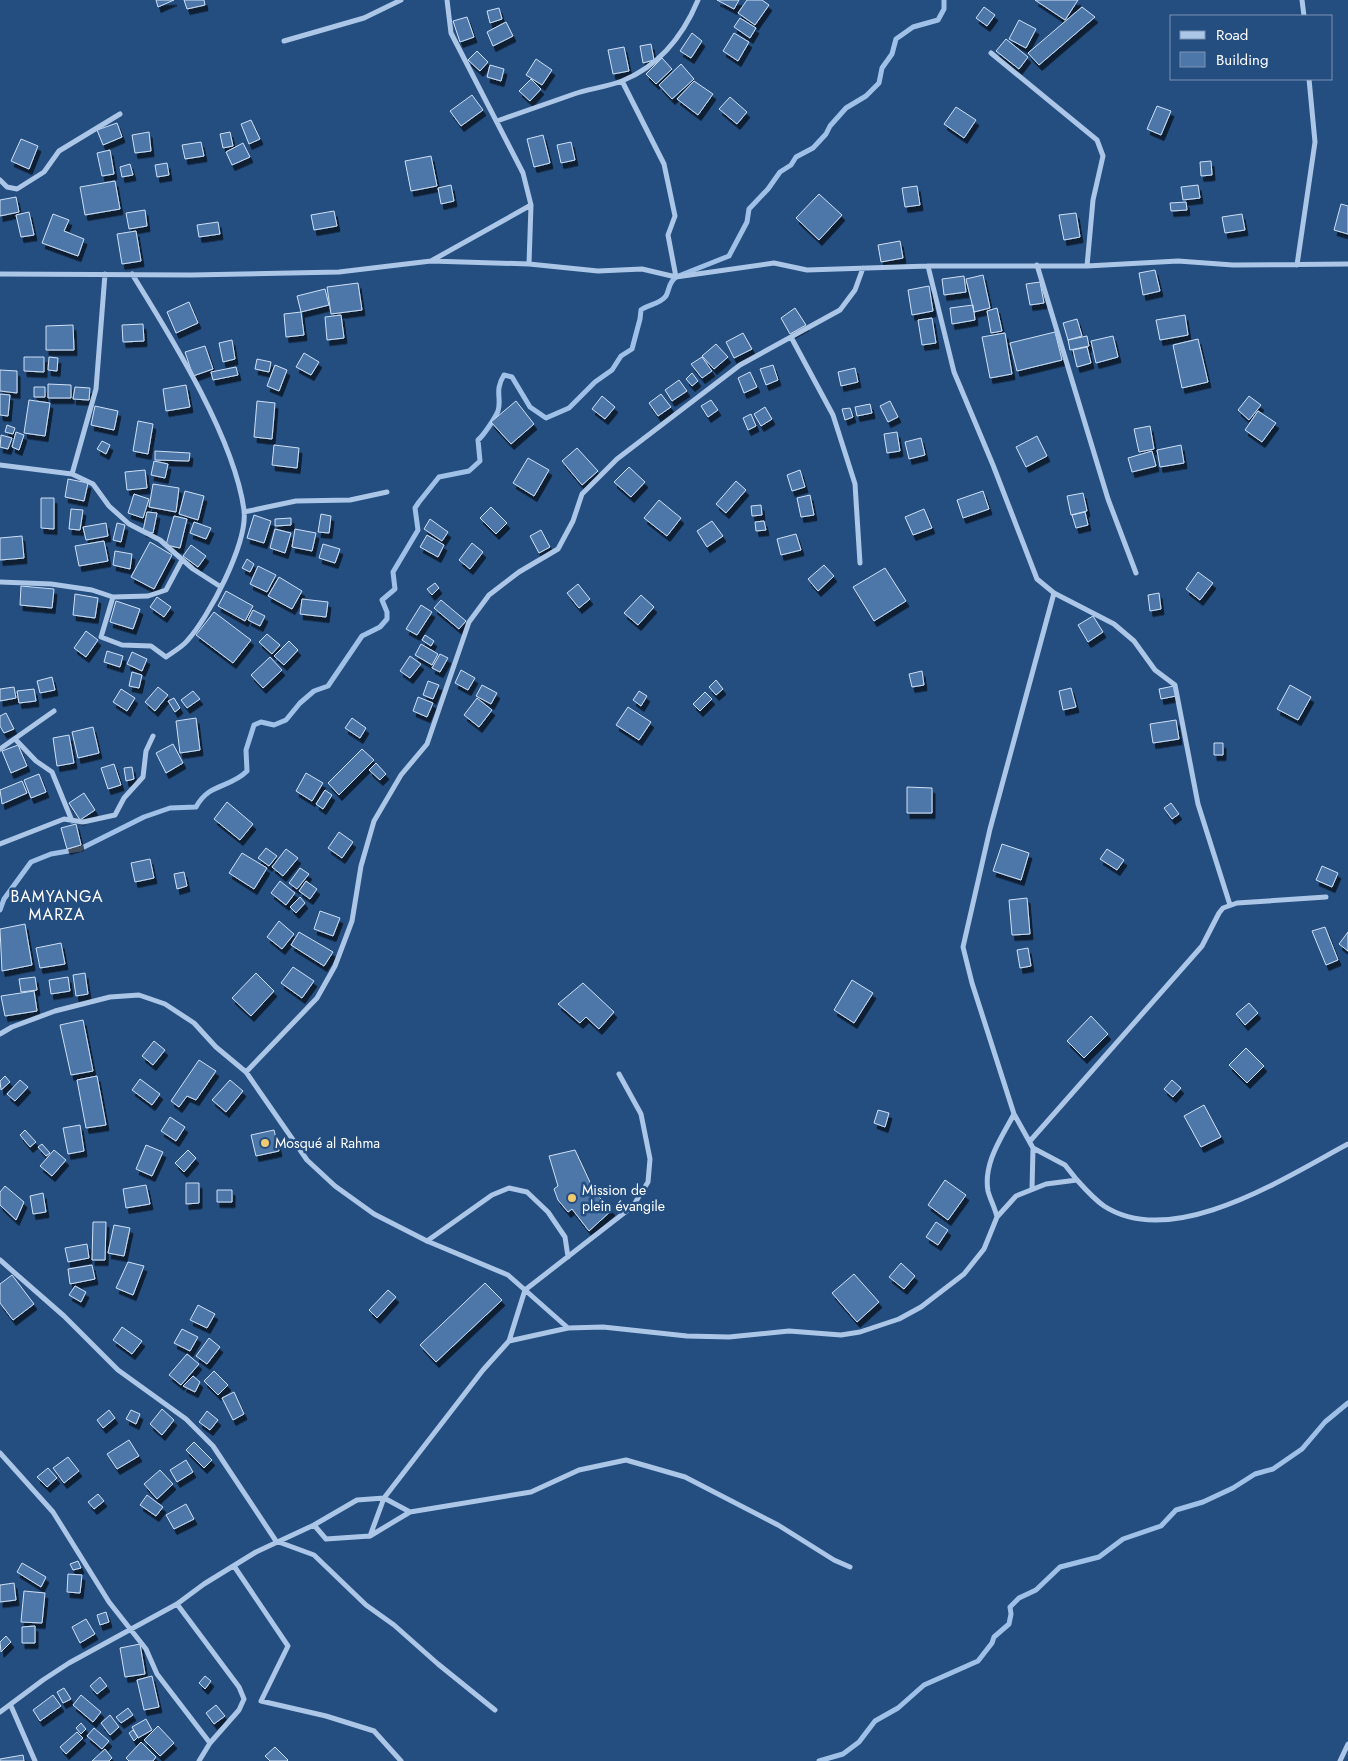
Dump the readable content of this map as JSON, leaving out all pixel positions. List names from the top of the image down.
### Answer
{
  "districts": ["BAMYANGA MARZA"],
  "places": ["Mosqué al Rahma", "Mission de plein évangile"],
  "legend": ["Road", "Building"]
}
